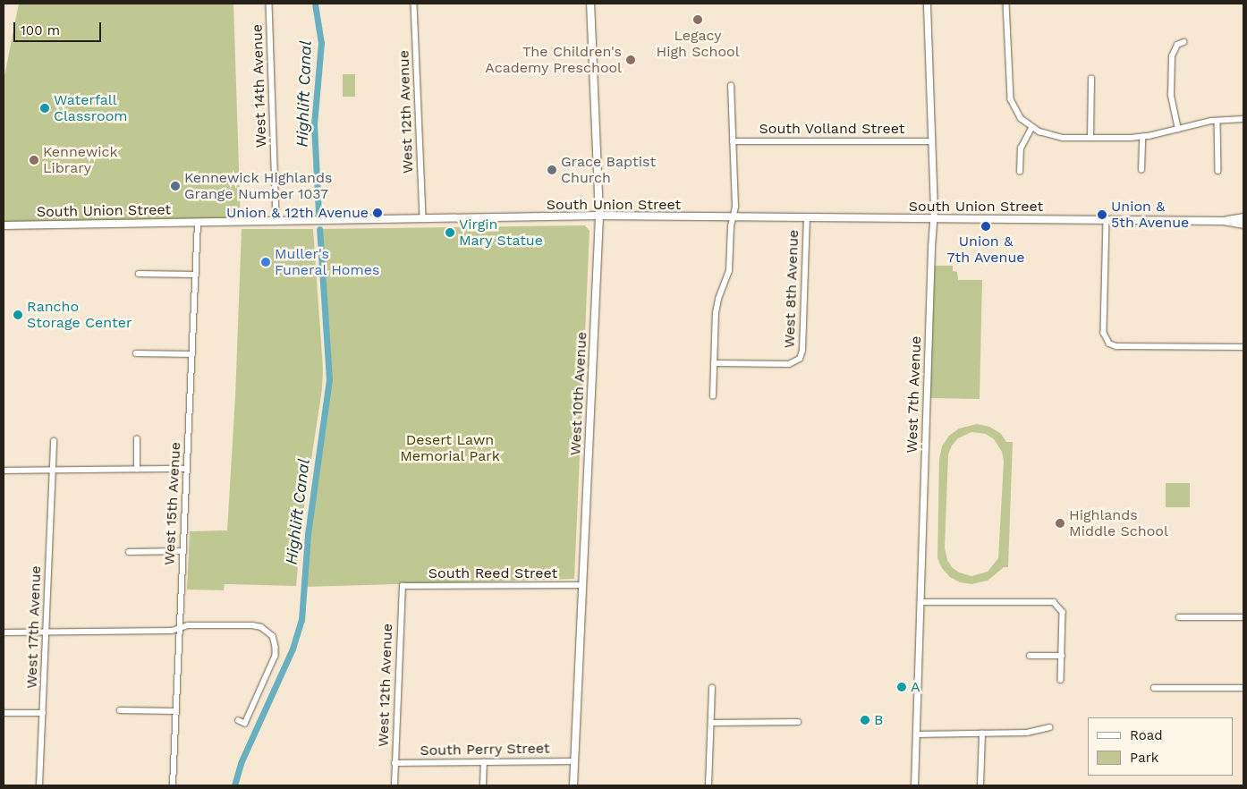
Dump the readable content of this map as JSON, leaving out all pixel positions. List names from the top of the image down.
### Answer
{
  "streets": {
    "main road": ["South Union Street", "West 10th Avenue"],
    "street": [
      "West 14th Avenue",
      "West 12th Avenue",
      "South Volland Street",
      "West 8th Avenue",
      "West 7th Avenue",
      "West 15th Avenue",
      "South Reed Street",
      "West 17th Avenue",
      "South Perry Street"
    ]
  },
  "crossings": [
    ["West 14th Avenue", "South Union Street"],
    ["West 12th Avenue", "South Union Street"],
    ["West 12th Avenue", "South Reed Street"],
    ["West 12th Avenue", "South Perry Street"],
    ["South Volland Street", "West 7th Avenue"],
    ["South Union Street", "West 8th Avenue"],
    ["South Union Street", "West 10th Avenue"],
    ["South Union Street", "West 7th Avenue"],
    ["South Union Street", "West 15th Avenue"],
    ["West 10th Avenue", "South Reed Street"],
    ["West 10th Avenue", "South Perry Street"]
  ],
  "water": ["Highlift Canal"],
  "parks": ["Desert Lawn Memorial Park"],
  "places": [
    "Legacy High School",
    "The Children's Academy Preschool",
    "Waterfall Classroom",
    "Kennewick Library",
    "Grace Baptist Church",
    "Kennewick Highlands Grange Number 1037",
    "Union & 12th Avenue",
    "Union & 5th Avenue",
    "Union & 7th Avenue",
    "Virgin Mary Statue",
    "Muller's Funeral Homes",
    "Rancho Storage Center",
    "Highlands Middle School",
    "A",
    "B"
  ],
  "legend": ["Road", "Park"],
  "scale_bar": "100 m"
}
